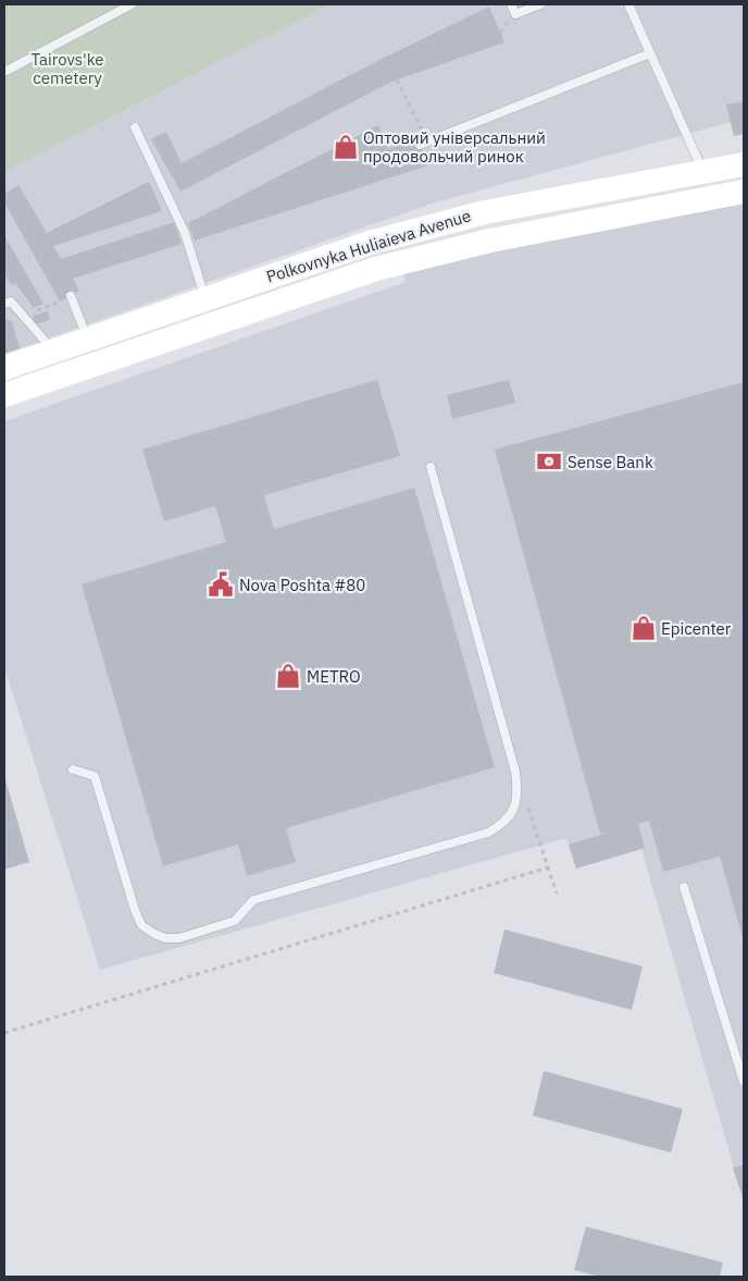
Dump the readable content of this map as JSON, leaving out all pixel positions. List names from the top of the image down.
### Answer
{
  "streets": {
    "main road": ["Polkovnyka Huliaieva Avenue"]
  },
  "parks": ["Tairovs'ke cemetery"],
  "places": {
    "shop": ["Оптовий універсальний продовольчий ринок", "Epicenter", "METRO"],
    "bank": ["Sense Bank"],
    "public building": ["Nova Poshta #80"]
  }
}
